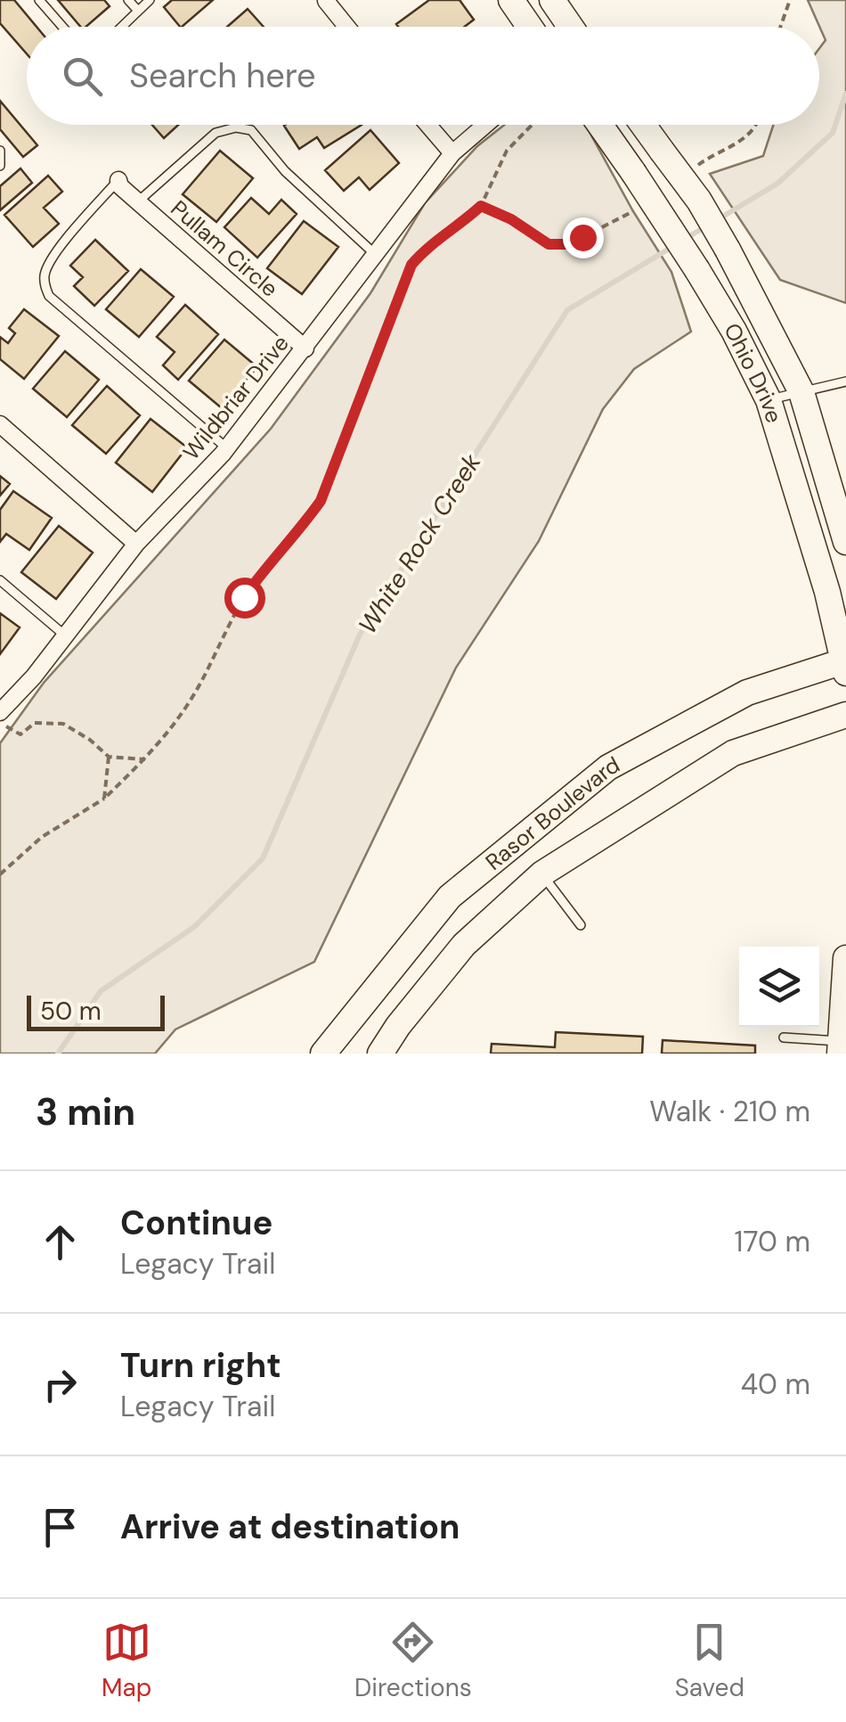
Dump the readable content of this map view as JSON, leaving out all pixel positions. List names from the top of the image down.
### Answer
{
  "streets": {
    "main road": ["Ohio Drive", "Rasor Boulevard"],
    "street": ["Pullam Circle", "Wildbriar Drive"]
  },
  "crossings": [
    ["Pullam Circle", "Wildbriar Drive"],
    ["Ohio Drive", "Rasor Boulevard"]
  ],
  "water": ["White Rock Creek"],
  "scale_bar": "50 m",
  "page": {
    "search": "Search here",
    "scale": "50 m",
    "heading": ["3 min", "Walk · 210 m"],
    "list": [
      ["Continue", "Legacy Trail", "170 m"],
      ["Turn right", "Legacy Trail", "40 m"],
      "Arrive at destination"
    ],
    "nav": ["Map", "Directions", "Saved"]
  }
}
